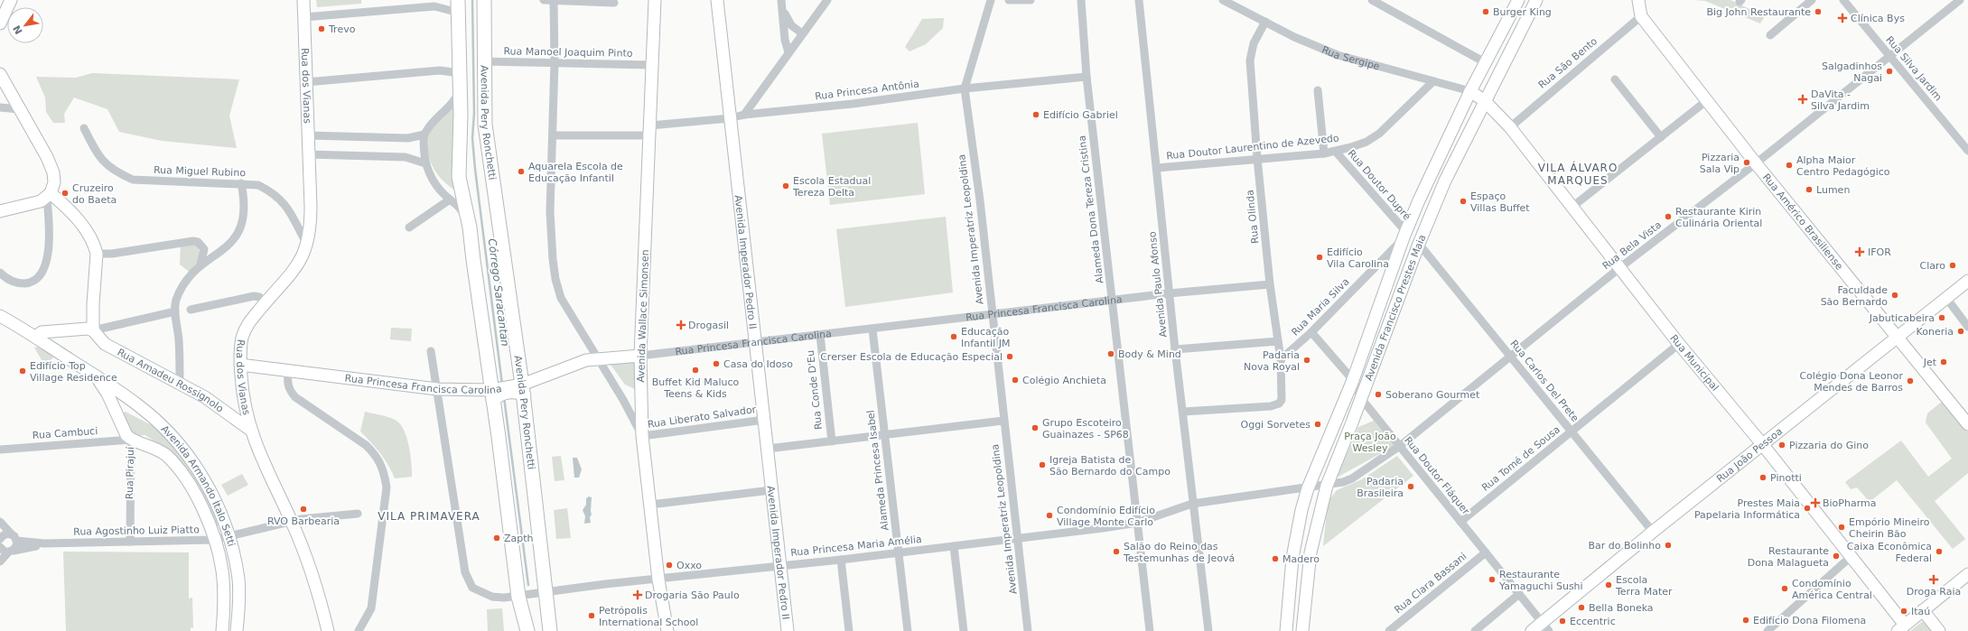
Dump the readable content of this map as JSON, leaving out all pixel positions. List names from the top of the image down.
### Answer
{
  "streets": {
    "main road": ["Avenida Pery Ronchetti"],
    "street": [
      "Rua Manoel Joaquim Pinto",
      "Rua Sergipe",
      "Rua São Bento",
      "Rua Silva Jardim",
      "Rua dos Vianas",
      "Rua Princesa Antônia",
      "Rua Doutor Laurentino de Azevedo",
      "Rua Miguel Rubino",
      "Rua Doutor Dupré",
      "Alameda Dona Tereza Cristina",
      "Rua Olinda",
      "Rua Américo Brasiliense",
      "Avenida Imperatriz Leopoldina",
      "Rua Bela Vista",
      "Avenida Imperador Pedro II",
      "Avenida Paulo Afonso",
      "Rua Maria Silva",
      "Avenida Francisco Prestes Maia",
      "Rua Princesa Francisca Carolina",
      "Avenida Wallace Simonsen",
      "Rua Municipal",
      "Rua Amadeu Rossignolo",
      "Rua Carlos Del Prete",
      "Rua Conde D'Eu",
      "Rua Liberato Salvador",
      "Rua Cambuci",
      "Rua João Pessoa",
      "Rua Tomé de Sousa",
      "Alameda Princesa Isabel",
      "Rua Pirajuí",
      "Rua Doutor Fláquer",
      "Avenida Armando Ítalo Setti",
      "Rua Agostinho Luiz Piatto",
      "Rua Princesa Maria Amélia",
      "Rua Clara Bassani"
    ]
  },
  "crossings": [
    ["Rua Manoel Joaquim Pinto", "Avenida Pery Ronchetti"],
    ["Rua Manoel Joaquim Pinto", "Avenida Wallace Simonsen"],
    ["Rua Sergipe", "Rua Doutor Laurentino de Azevedo"],
    ["Rua Sergipe", "Rua Olinda"],
    ["Rua Sergipe", "Avenida Francisco Prestes Maia"],
    ["Rua Sergipe", "Rua Municipal"],
    ["Rua São Bento", "Rua Américo Brasiliense"],
    ["Rua São Bento", "Rua Municipal"],
    ["Rua Silva Jardim", "Rua Bela Vista"],
    ["Rua dos Vianas", "Rua Miguel Rubino"],
    ["Rua dos Vianas", "Rua Princesa Francisca Carolina"],
    ["Rua dos Vianas", "Rua Amadeu Rossignolo"],
    ["Rua dos Vianas", "Rua Agostinho Luiz Piatto"],
    ["Rua Princesa Antônia", "Alameda Dona Tereza Cristina"],
    ["Rua Princesa Antônia", "Avenida Imperatriz Leopoldina"],
    ["Rua Princesa Antônia", "Avenida Imperador Pedro II"],
    ["Rua Princesa Antônia", "Avenida Wallace Simonsen"],
    ["Avenida Pery Ronchetti", "Rua Princesa Francisca Carolina"],
    ["Avenida Pery Ronchetti", "Rua Princesa Maria Amélia"],
    ["Rua Doutor Laurentino de Azevedo", "Rua Doutor Dupré"],
    ["Rua Doutor Laurentino de Azevedo", "Rua Olinda"],
    ["Rua Doutor Laurentino de Azevedo", "Avenida Paulo Afonso"],
    ["Rua Doutor Dupré", "Rua Maria Silva"],
    ["Rua Doutor Dupré", "Avenida Francisco Prestes Maia"],
    ["Alameda Dona Tereza Cristina", "Rua Princesa Francisca Carolina"],
    ["Alameda Dona Tereza Cristina", "Rua Princesa Maria Amélia"],
    ["Rua Olinda", "Avenida Paulo Afonso"],
    ["Rua Olinda", "Rua Maria Silva"],
    ["Rua Olinda", "Rua Princesa Francisca Carolina"],
    ["Rua Américo Brasiliense", "Rua Bela Vista"],
    ["Rua Américo Brasiliense", "Rua João Pessoa"],
    ["Avenida Imperatriz Leopoldina", "Rua Princesa Francisca Carolina"],
    ["Avenida Imperatriz Leopoldina", "Rua Princesa Maria Amélia"],
    ["Rua Bela Vista", "Avenida Paulo Afonso"],
    ["Rua Bela Vista", "Avenida Francisco Prestes Maia"],
    ["Rua Bela Vista", "Rua Municipal"],
    ["Rua Bela Vista", "Rua Carlos Del Prete"],
    ["Rua Bela Vista", "Rua Doutor Fláquer"],
    ["Rua Bela Vista", "Rua Princesa Maria Amélia"],
    ["Avenida Imperador Pedro II", "Rua Princesa Francisca Carolina"],
    ["Avenida Imperador Pedro II", "Rua Liberato Salvador"],
    ["Avenida Imperador Pedro II", "Rua Princesa Maria Amélia"],
    ["Avenida Paulo Afonso", "Rua Princesa Francisca Carolina"],
    ["Avenida Paulo Afonso", "Rua Princesa Maria Amélia"],
    ["Rua Maria Silva", "Avenida Francisco Prestes Maia"],
    ["Rua Maria Silva", "Rua Doutor Fláquer"],
    ["Avenida Francisco Prestes Maia", "Rua Municipal"],
    ["Avenida Francisco Prestes Maia", "Rua Carlos Del Prete"],
    ["Avenida Francisco Prestes Maia", "Rua Doutor Fláquer"],
    ["Rua Princesa Francisca Carolina", "Avenida Wallace Simonsen"],
    ["Rua Princesa Francisca Carolina", "Rua Conde D'Eu"],
    ["Rua Princesa Francisca Carolina", "Alameda Princesa Isabel"],
    ["Rua Princesa Francisca Carolina", "Rua Princesa Maria Amélia"],
    ["Avenida Wallace Simonsen", "Rua Liberato Salvador"],
    ["Avenida Wallace Simonsen", "Rua Princesa Maria Amélia"],
    ["Rua Municipal", "Rua João Pessoa"],
    ["Rua Municipal", "Rua Tomé de Sousa"],
    ["Rua Carlos Del Prete", "Rua João Pessoa"],
    ["Rua Carlos Del Prete", "Rua Tomé de Sousa"],
    ["Rua Cambuci", "Rua Pirajuí"],
    ["Rua Cambuci", "Avenida Armando Ítalo Setti"],
    ["Rua João Pessoa", "Rua Doutor Fláquer"],
    ["Rua Tomé de Sousa", "Rua Doutor Fláquer"],
    ["Alameda Princesa Isabel", "Rua Princesa Maria Amélia"],
    ["Rua Pirajuí", "Avenida Armando Ítalo Setti"],
    ["Rua Pirajuí", "Rua Agostinho Luiz Piatto"],
    ["Rua Doutor Fláquer", "Rua Clara Bassani"],
    ["Avenida Armando Ítalo Setti", "Rua Agostinho Luiz Piatto"]
  ],
  "districts": ["VILA ÁLVARO MARQUES", "VILA PRIMAVERA"],
  "water": ["Córrego Saracantan"],
  "parks": ["Praça João Wesley"],
  "places": {
    "other": [
      "Burger King",
      "Big John Restaurante",
      "Trevo",
      "Salgadinhos Nagai",
      "Edifício Gabriel",
      "Pizzaria Sala Vip",
      "Alpha Maior Centro Pedagógico",
      "Aquarela Escola de Educação Infantil",
      "Escola Estadual Tereza Delta",
      "Lumen",
      "Cruzeiro do Baeta",
      "Espaço Villas Buffet",
      "Restaurante Kirin Culinária Oriental",
      "Edifício Vila Carolina",
      "Claro",
      "Faculdade São Bernardo",
      "Jabuticabeira",
      "Koneria",
      "Educação Infantil JM",
      "Body & Mind",
      "Crerser Escola de Educação Especial",
      "Padaria Nova Royal",
      "Jet",
      "Casa do Idoso",
      "Buffet Kid Maluco Teens & Kids",
      "Edifício Top Village Residence",
      "Colégio Anchieta",
      "Colégio Dona Leonor Mendes de Barros",
      "Soberano Gourmet",
      "Oggi Sorvetes",
      "Grupo Escoteiro Guainazes - SP68",
      "Pizzaria do Gino",
      "Igreja Batista de São Bernardo do Campo",
      "Pinotti",
      "Padaria Brasileira",
      "Prestes Maia Papelaria Informática",
      "RVO Barbearia",
      "Condomínio Edifício Village Monte Carlo",
      "Empório Mineiro Cheirin Bão",
      "Zapth",
      "Bar do Bolinho",
      "Salão do Reino das Testemunhas de Jeová",
      "Caixa Econômica Federal",
      "Restaurante Dona Malagueta",
      "Madero",
      "Oxxo",
      "Restaurante Yamaguchi Sushi",
      "Escola Terra Mater",
      "Condomínio América Central",
      "Bella Boneka",
      "Itaú",
      "Petrópolis International School",
      "Edifício Dona Filomena",
      "Eccentric"
    ],
    "health": [
      "Clínica Bys",
      "DaVita - Silva Jardim",
      "IFOR",
      "Drogasil",
      "BioPharma",
      "Droga Raia",
      "Drogaria São Paulo"
    ]
  },
  "north": "bottom left"
}
